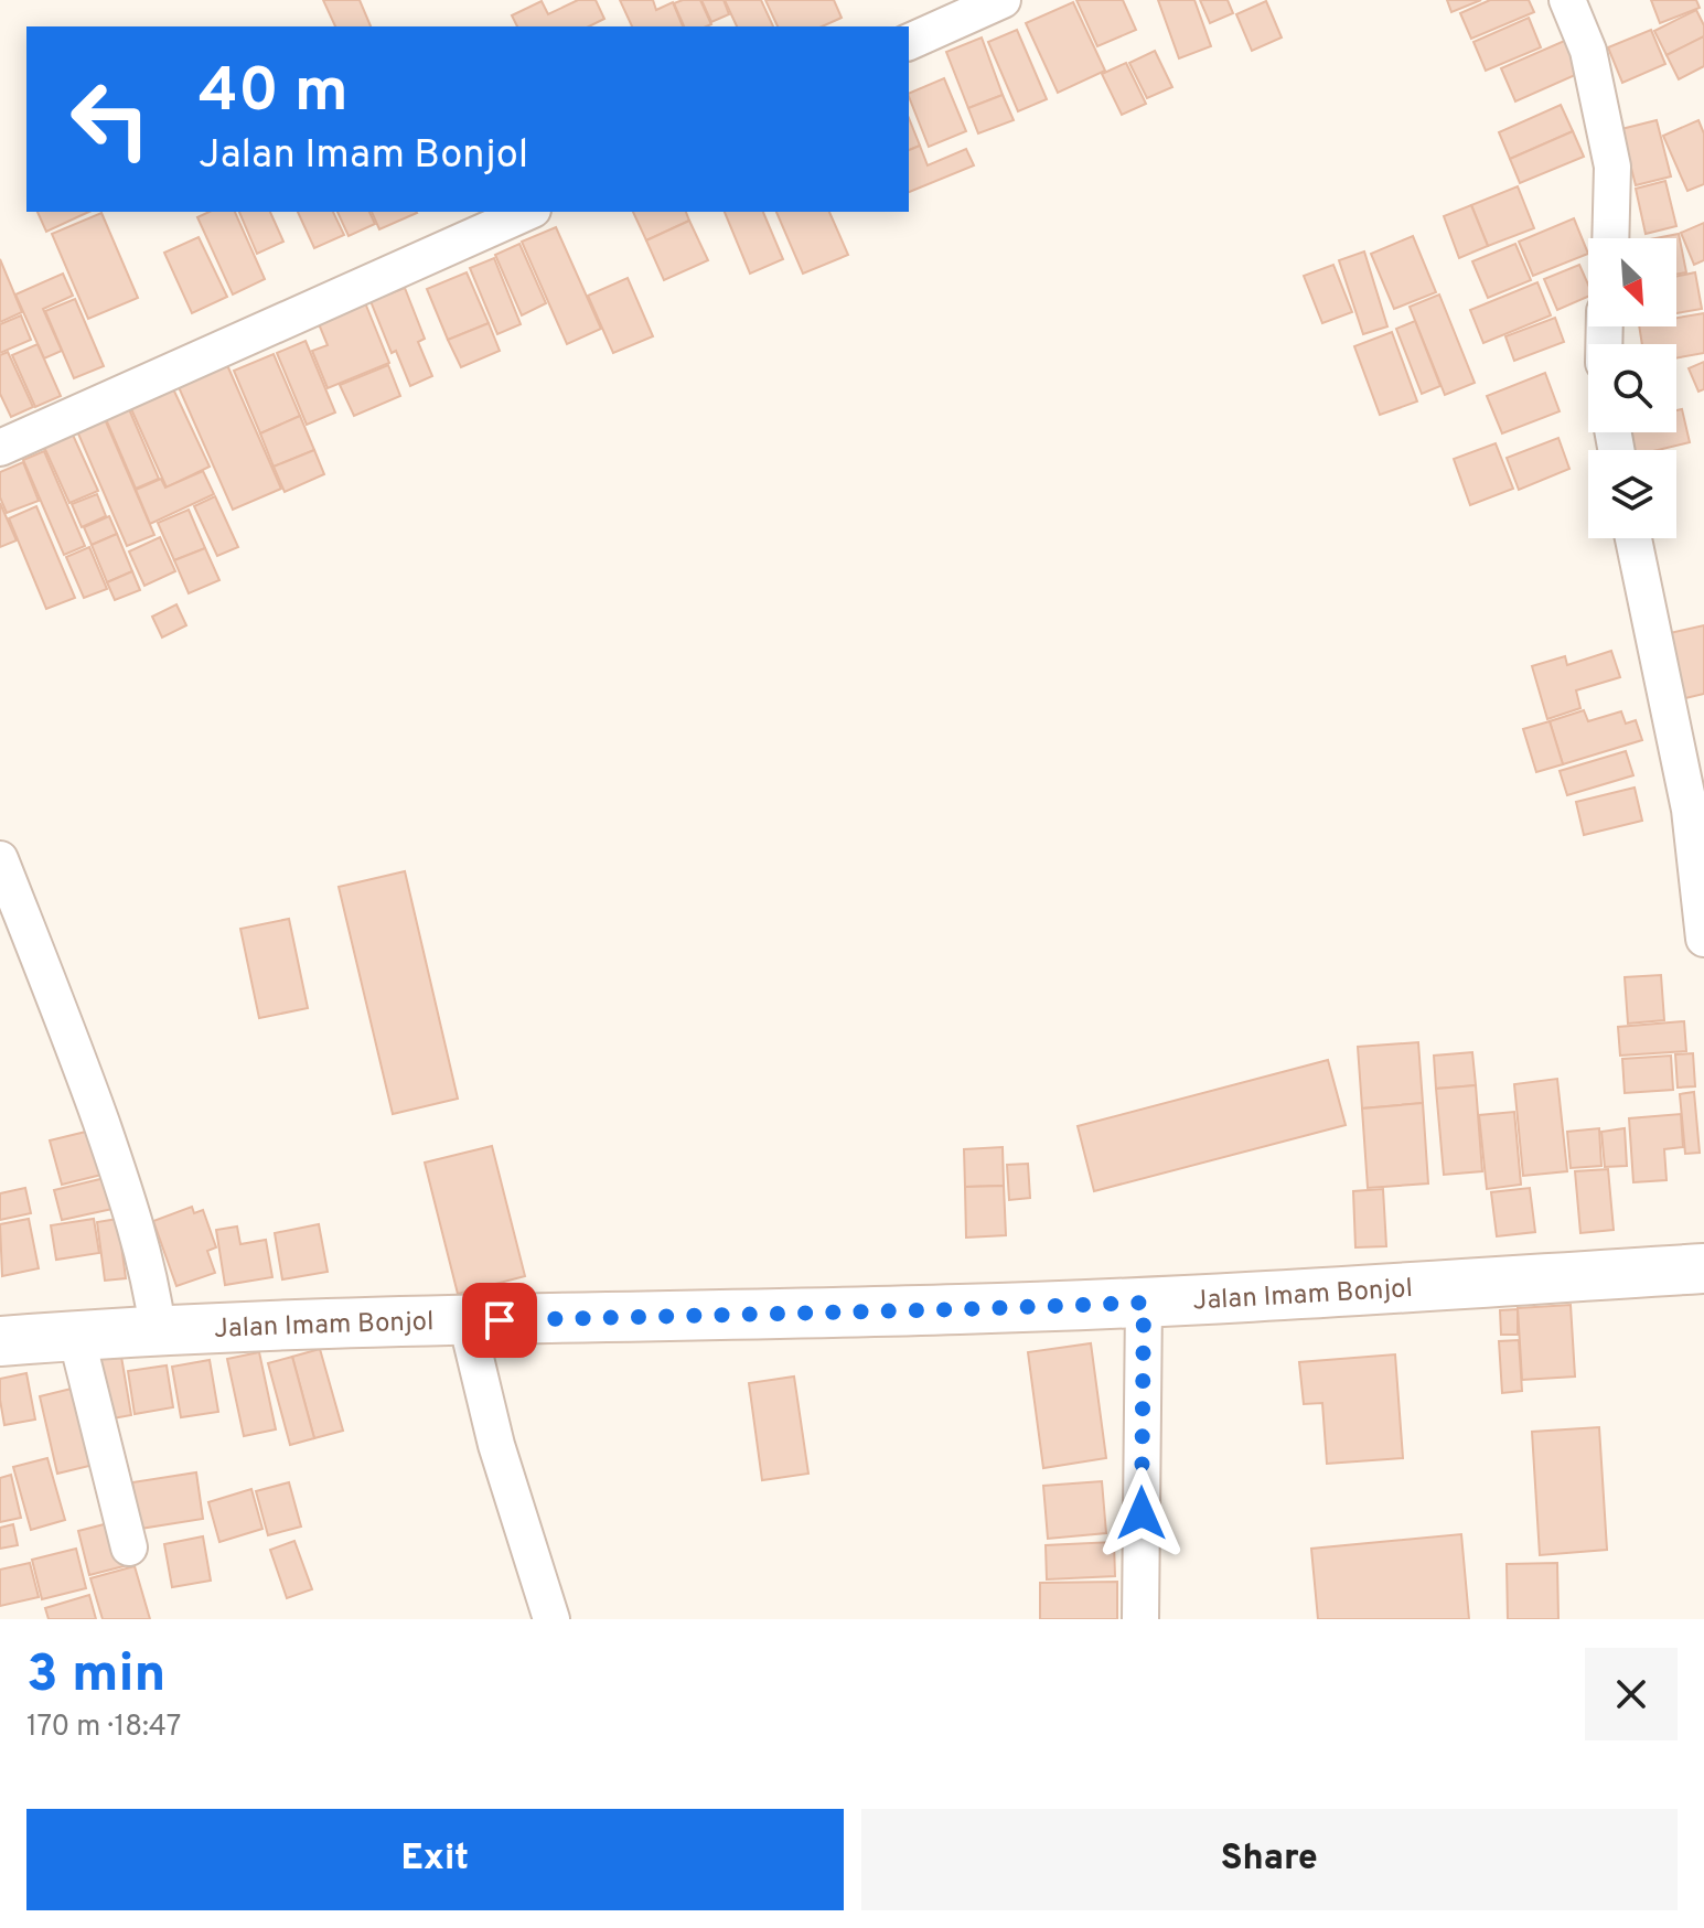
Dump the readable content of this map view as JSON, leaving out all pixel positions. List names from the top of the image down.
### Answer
{
  "streets": {
    "main road": ["Jalan Imam Bonjol"]
  },
  "north": "bottom right",
  "page": {
    "turn": ["40 m", "Jalan Imam Bonjol"],
    "heading": ["3 min", "170 m · 18:47"],
    "buttons": ["Exit", "Share"]
  }
}
